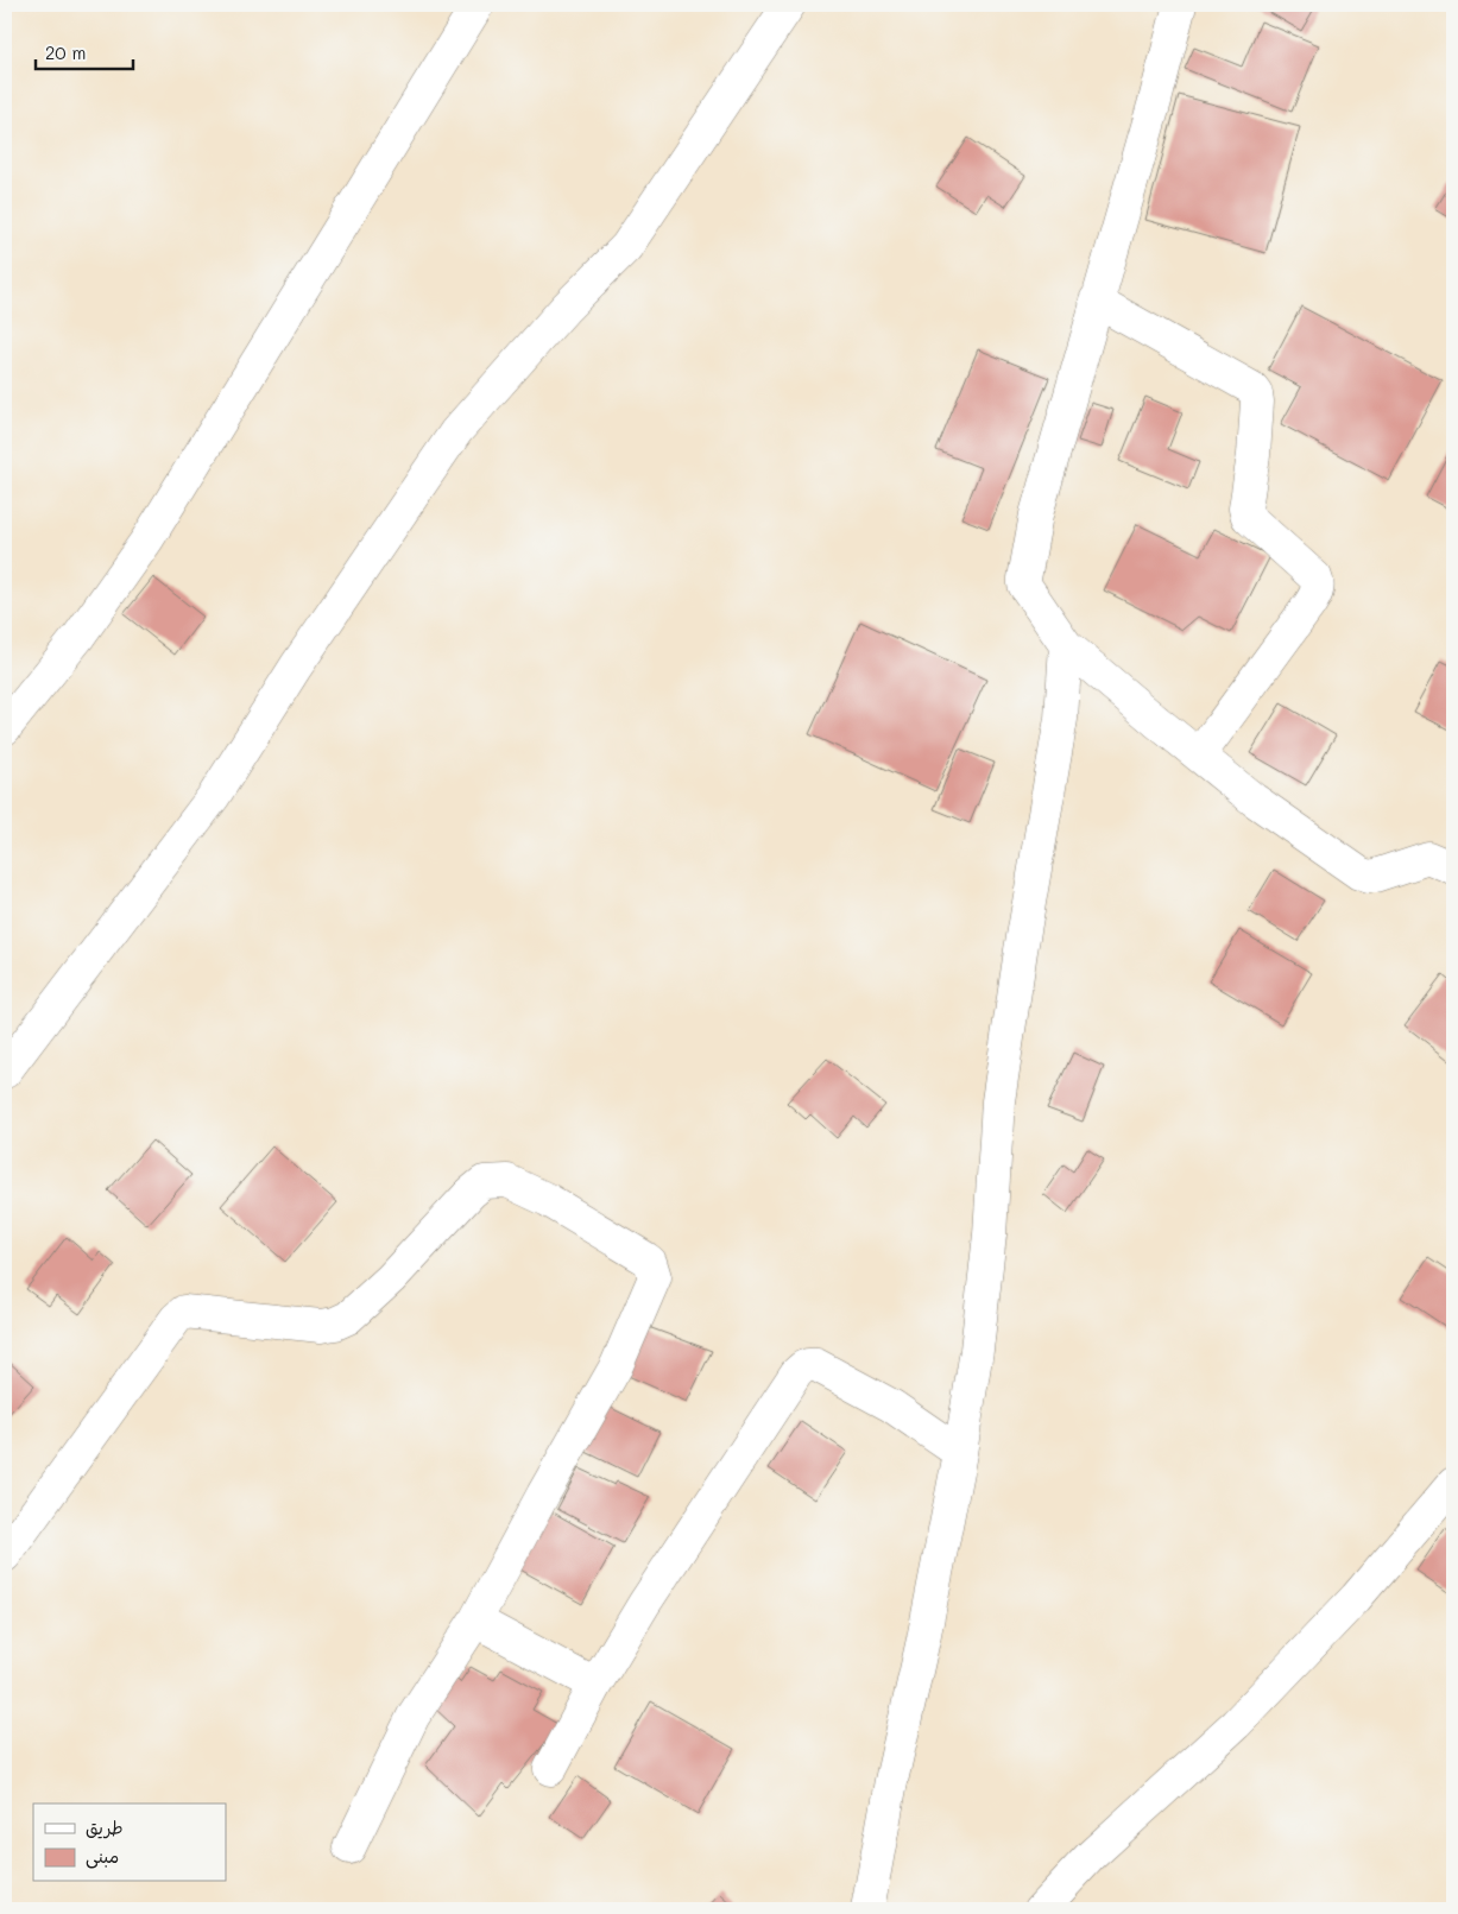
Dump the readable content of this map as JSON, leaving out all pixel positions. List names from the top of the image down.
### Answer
{
  "legend": ["طريق", "مبنى"],
  "scale_bar": "20 m"
}
